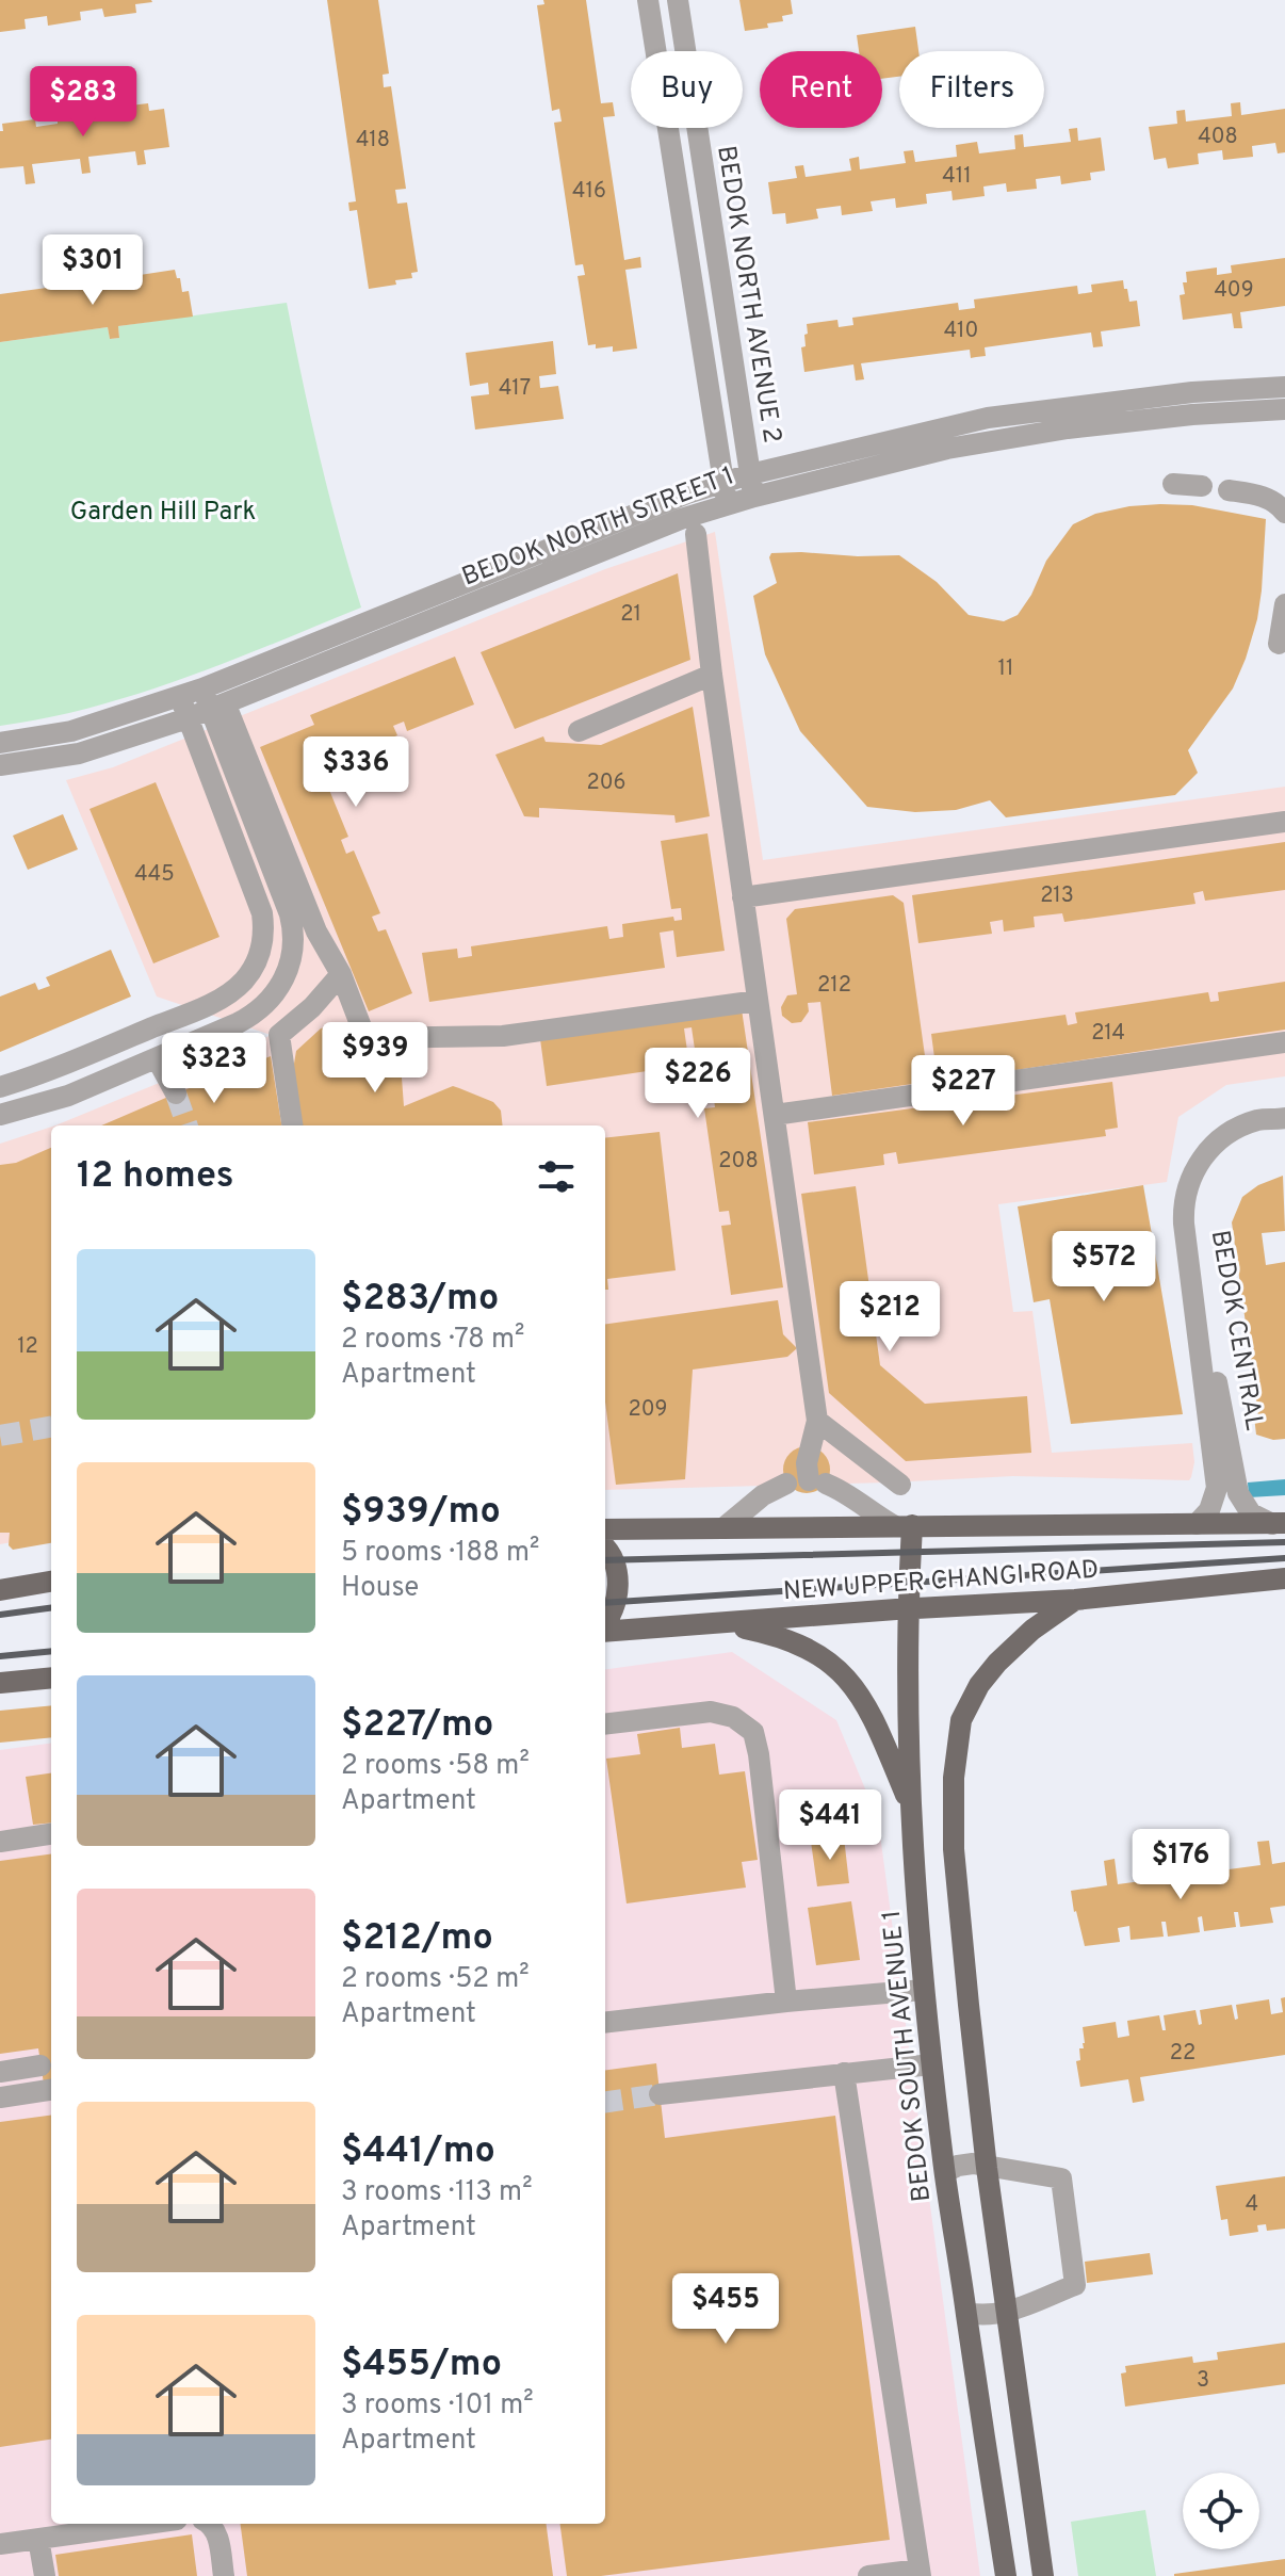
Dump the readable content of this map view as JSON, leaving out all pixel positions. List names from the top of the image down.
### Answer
{
  "streets": {
    "main road": ["NEW UPPER CHANGI ROAD", "BEDOK SOUTH AVENUE 1"],
    "street": ["BEDOK NORTH AVENUE 2", "BEDOK NORTH STREET 1", "BEDOK CENTRAL"]
  },
  "crossings": [
    ["BEDOK NORTH AVENUE 2", "BEDOK NORTH STREET 1"],
    ["BEDOK CENTRAL", "NEW UPPER CHANGI ROAD"],
    ["NEW UPPER CHANGI ROAD", "BEDOK SOUTH AVENUE 1"]
  ],
  "parks": ["Garden Hill Park"],
  "house_numbers": [
    "408",
    "418",
    "411",
    "416",
    "409",
    "410",
    "417",
    "21",
    "11",
    "206",
    "445",
    "213",
    "212",
    "214",
    "208",
    "12",
    "209",
    "22",
    "4",
    "3"
  ],
  "page": {
    "chip": ["Buy", "Rent", "Filters"],
    "price": [
      "$283",
      "$301",
      "$336",
      "$939",
      "$323",
      "$226",
      "$227",
      "$572",
      "$212",
      "$441",
      "$176",
      "$455"
    ],
    "heading": "12 homes",
    "list": [
      {
        "name": "$283/mo",
        "note": "2 rooms · 78 m² · Apartment"
      },
      {
        "name": "$939/mo",
        "note": "5 rooms · 188 m² · House"
      },
      {
        "name": "$227/mo",
        "note": "2 rooms · 58 m² · Apartment"
      },
      {
        "name": "$212/mo",
        "note": "2 rooms · 52 m² · Apartment"
      },
      {
        "name": "$441/mo",
        "note": "3 rooms · 113 m² · Apartment"
      },
      {
        "name": "$455/mo",
        "note": "3 rooms · 101 m² · Apartment"
      }
    ]
  }
}
